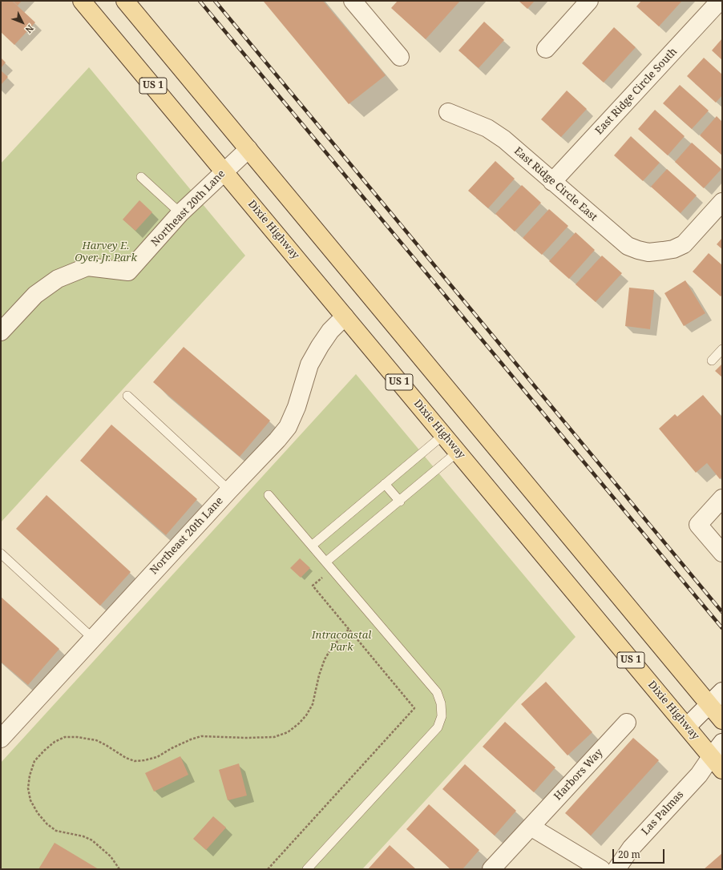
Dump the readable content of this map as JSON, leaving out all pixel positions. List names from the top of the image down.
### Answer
{
  "streets": {
    "main road": ["US 1", "Dixie Highway"],
    "street": [
      "East Ridge Circle South",
      "East Ridge Circle East",
      "Northeast 20th Lane",
      "Harbors Way",
      "Las Palmas"
    ]
  },
  "crossings": [
    ["East Ridge Circle South", "East Ridge Circle East"],
    ["Northeast 20th Lane", "Dixie Highway"],
    ["Dixie Highway", "Las Palmas"]
  ],
  "parks": ["Harvey E. Oyer, Jr. Park", "Intracoastal Park"],
  "scale_bar": "20 m",
  "north": "bottom right"
}
